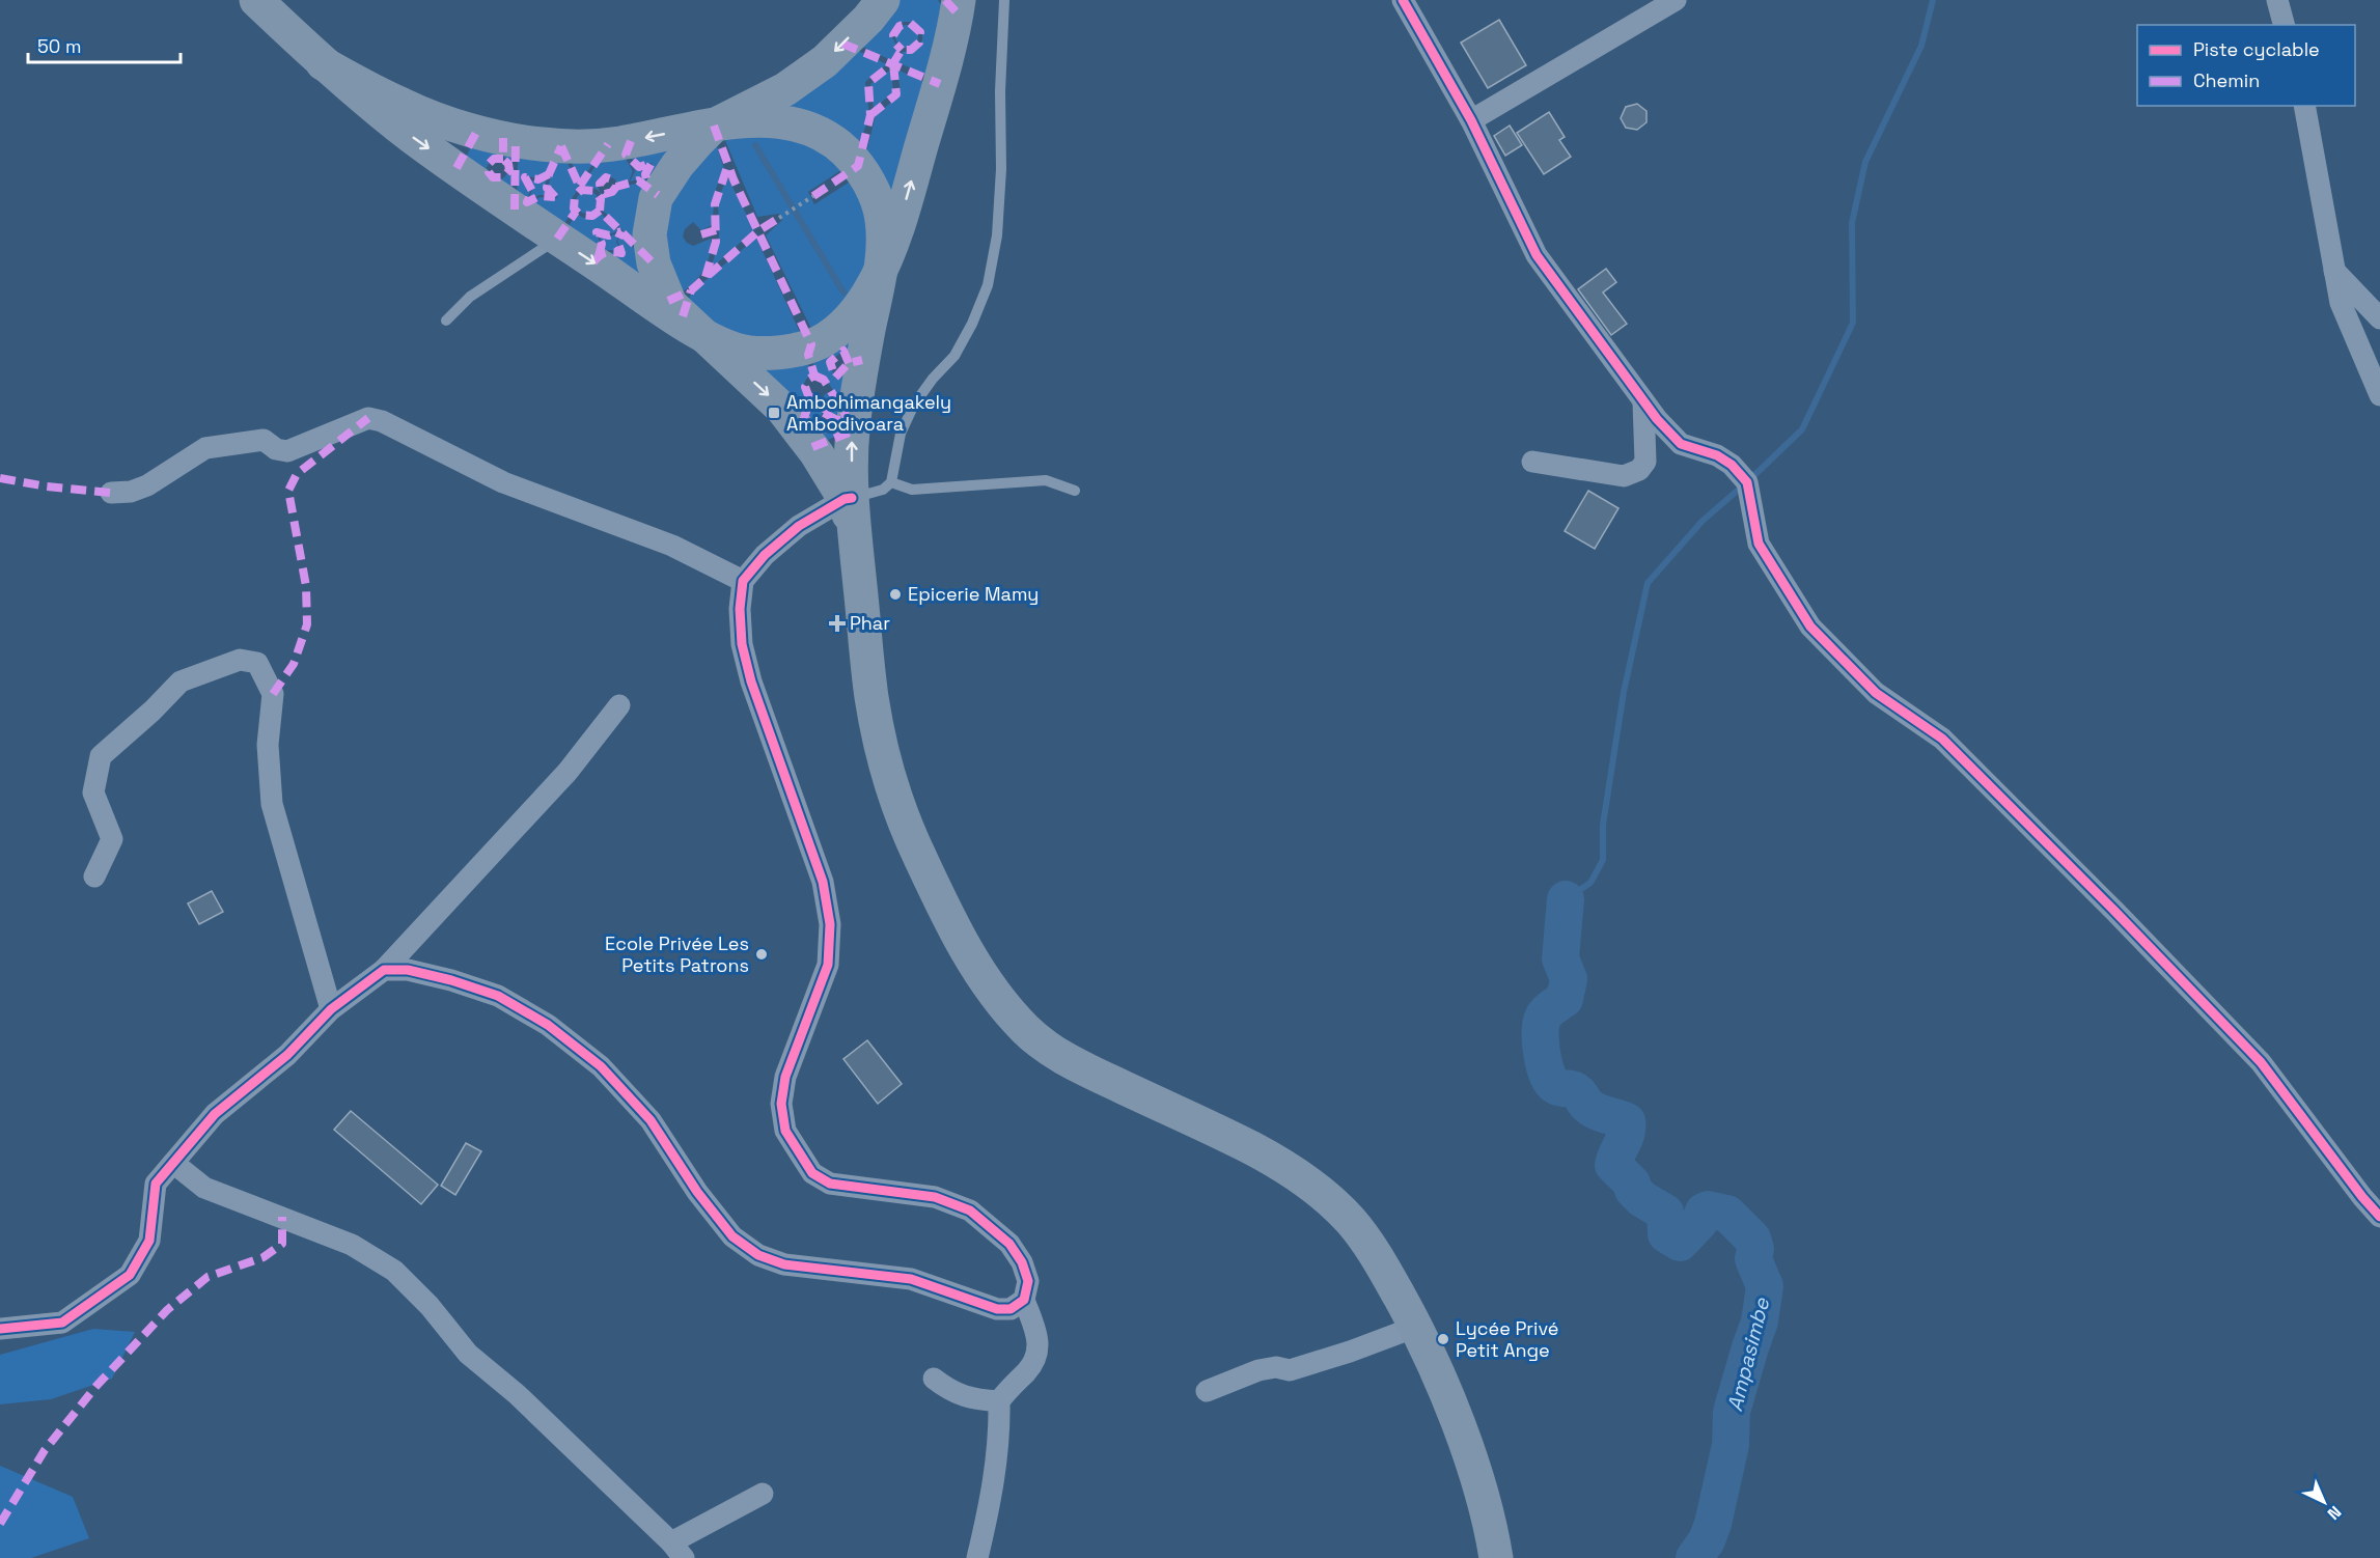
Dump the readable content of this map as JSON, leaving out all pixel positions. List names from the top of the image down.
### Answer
{
  "water": ["Ampasimbe"],
  "places": {
    "transit": ["Ambohimangakely Ambodivoara"],
    "other": ["Epicerie Mamy", "Ecole Privée Les Petits Patrons", "Lycée Privé Petit Ange"],
    "health": ["Phar"]
  },
  "legend": ["Piste cyclable", "Chemin"],
  "scale_bar": "50 m",
  "north": "bottom right"
}
